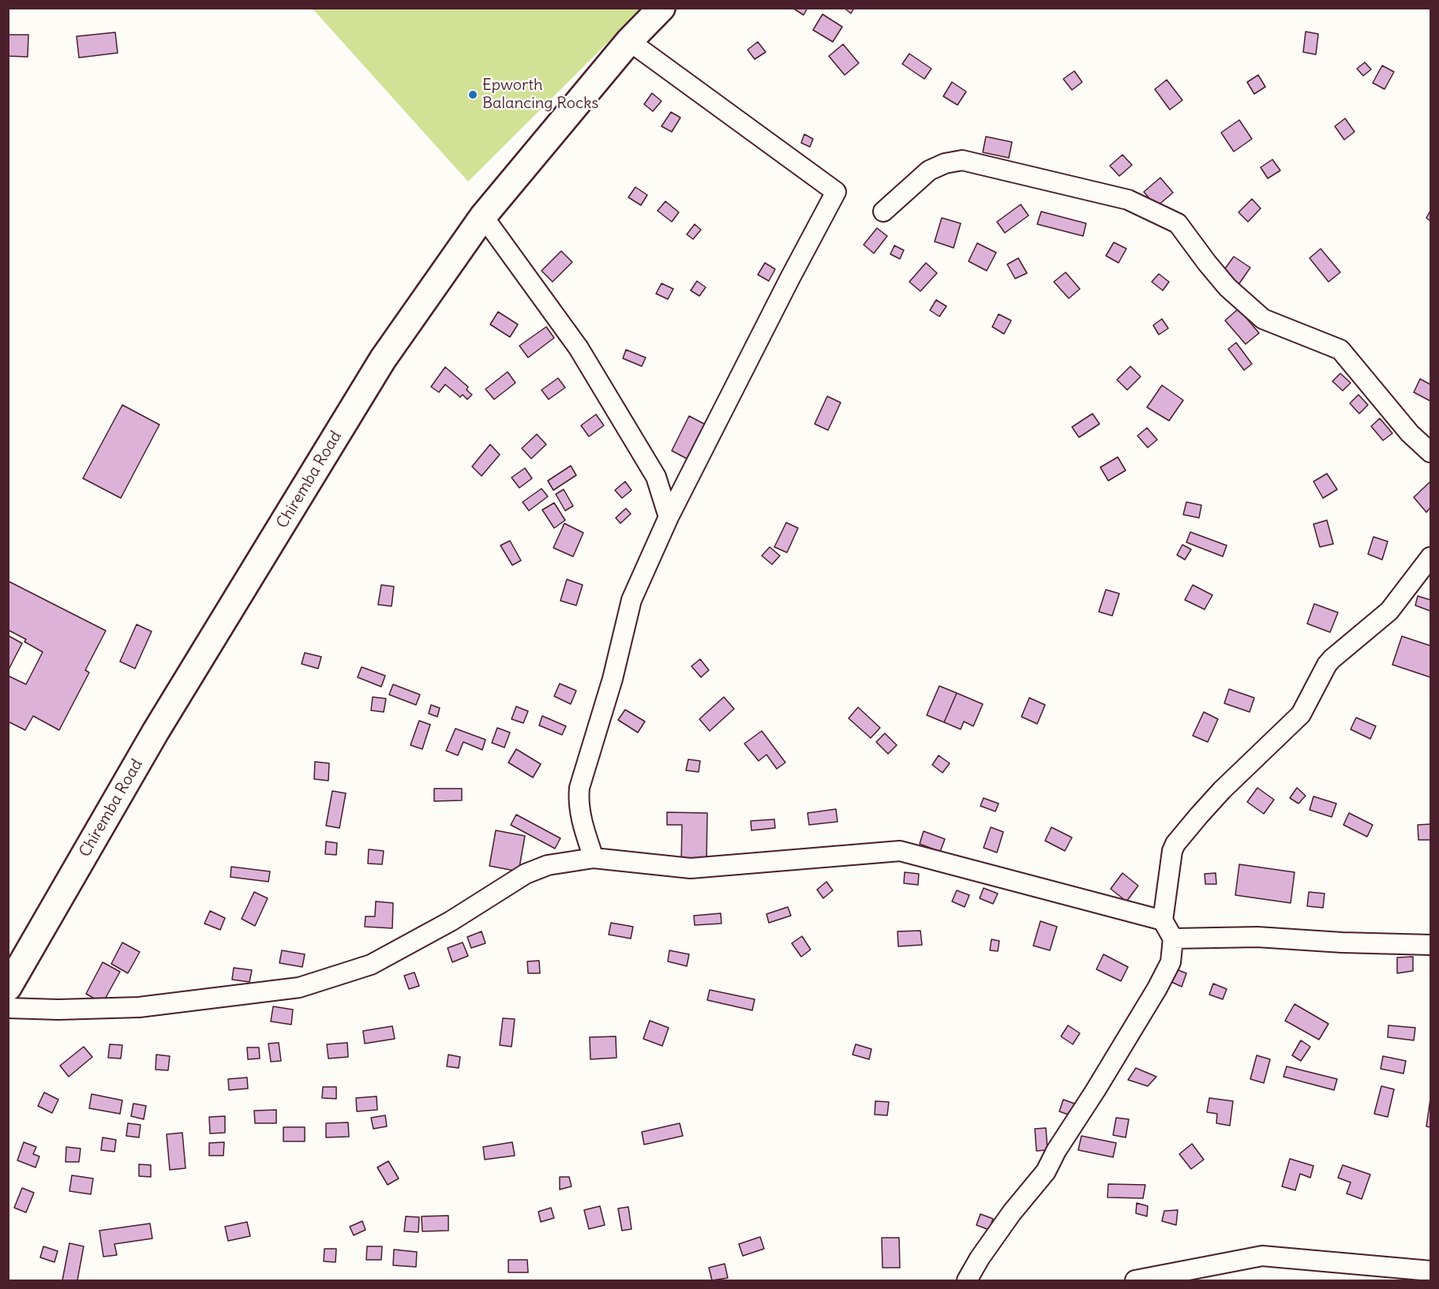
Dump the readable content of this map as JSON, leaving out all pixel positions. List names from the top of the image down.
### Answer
{
  "streets": {
    "main road": ["Chiremba Road"]
  },
  "places": ["Epworth Balancing Rocks"]
}
